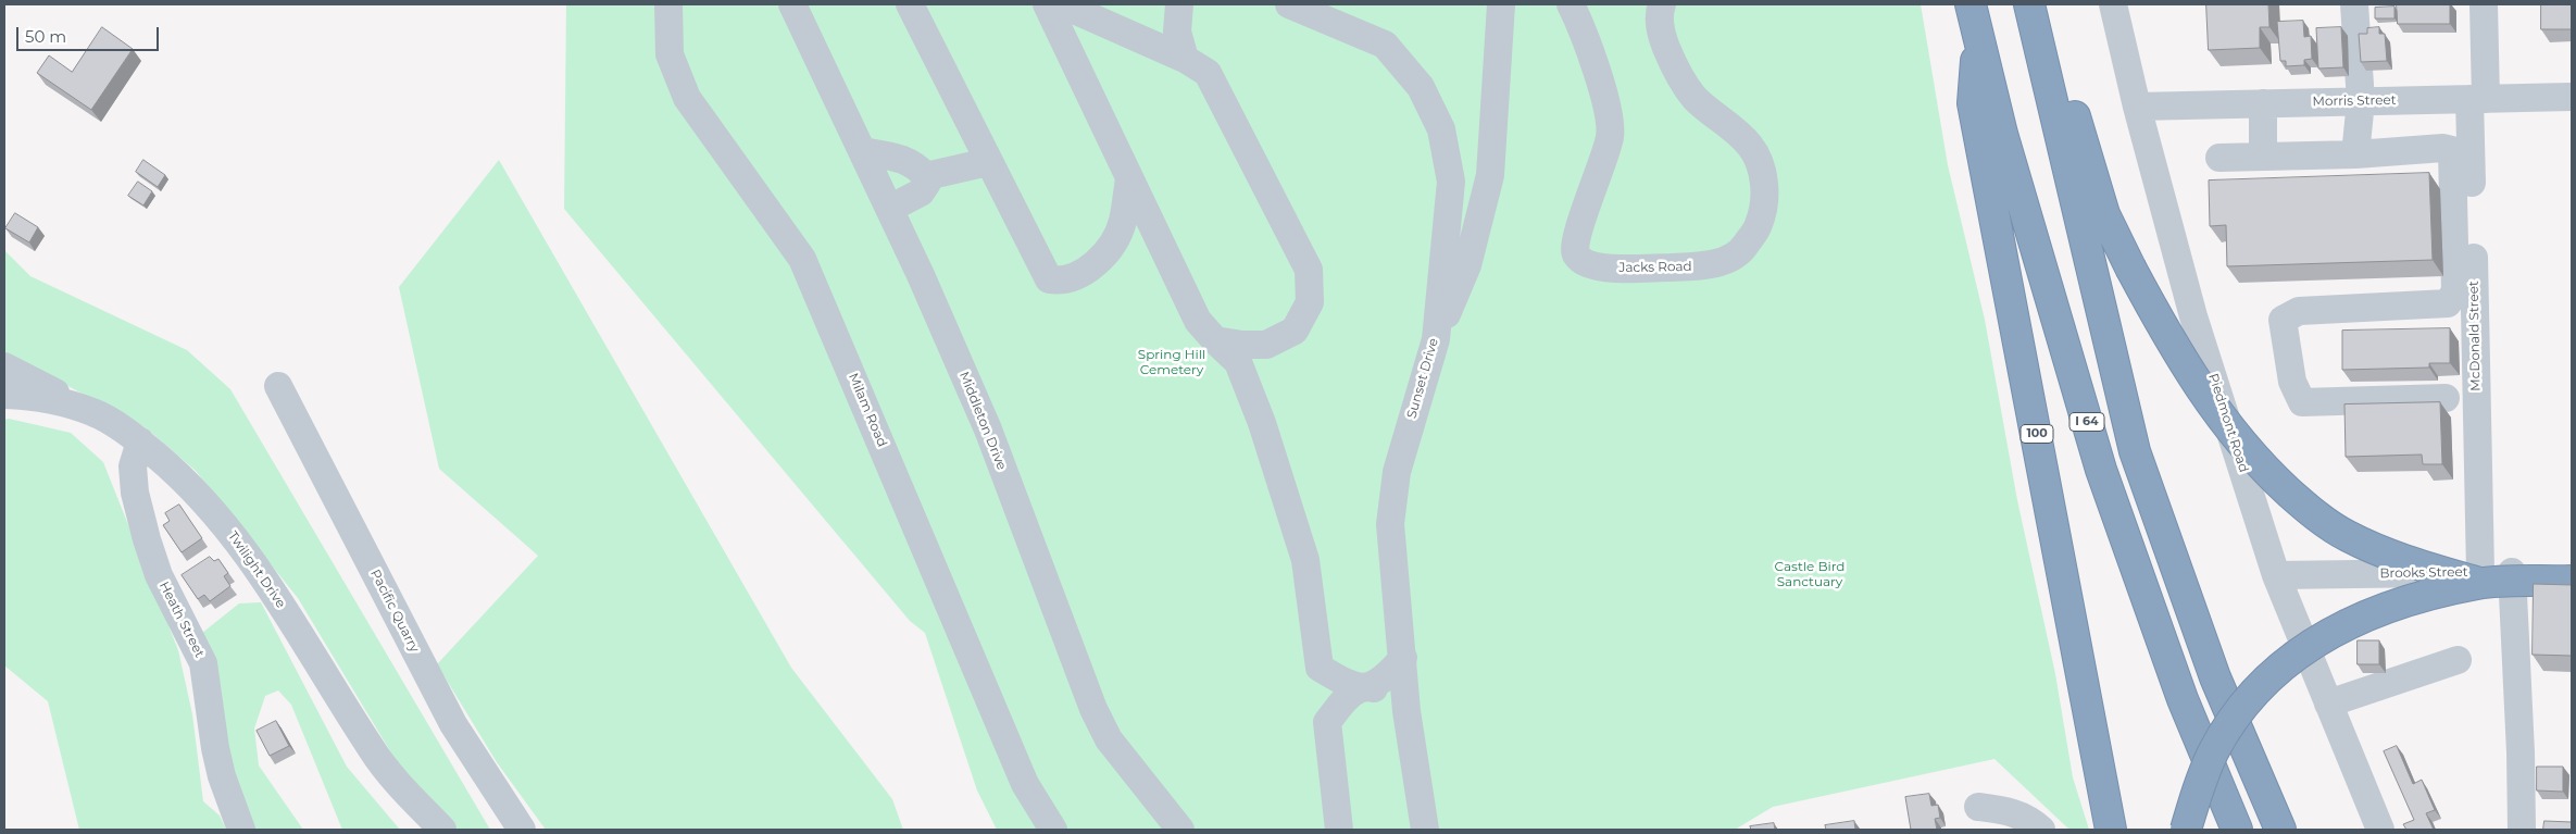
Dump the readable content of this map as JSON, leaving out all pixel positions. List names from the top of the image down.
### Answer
{
  "streets": {
    "highway": ["I 64", "100"],
    "street": [
      "Morris Street",
      "Jacks Road",
      "McDonald Street",
      "Sunset Drive",
      "Milam Road",
      "Middleton Drive",
      "Piedmont Road",
      "Twilight Drive",
      "Brooks Street",
      "Pacific Quarry",
      "Heath Street"
    ]
  },
  "crossings": [
    ["Morris Street", "McDonald Street"],
    ["Morris Street", "Piedmont Road"],
    ["McDonald Street", "Brooks Street"],
    ["I 64", "100"],
    ["Piedmont Road", "Brooks Street"],
    ["Twilight Drive", "Heath Street"]
  ],
  "parks": ["Spring Hill Cemetery", "Castle Bird Sanctuary"],
  "scale_bar": "50 m"
}
